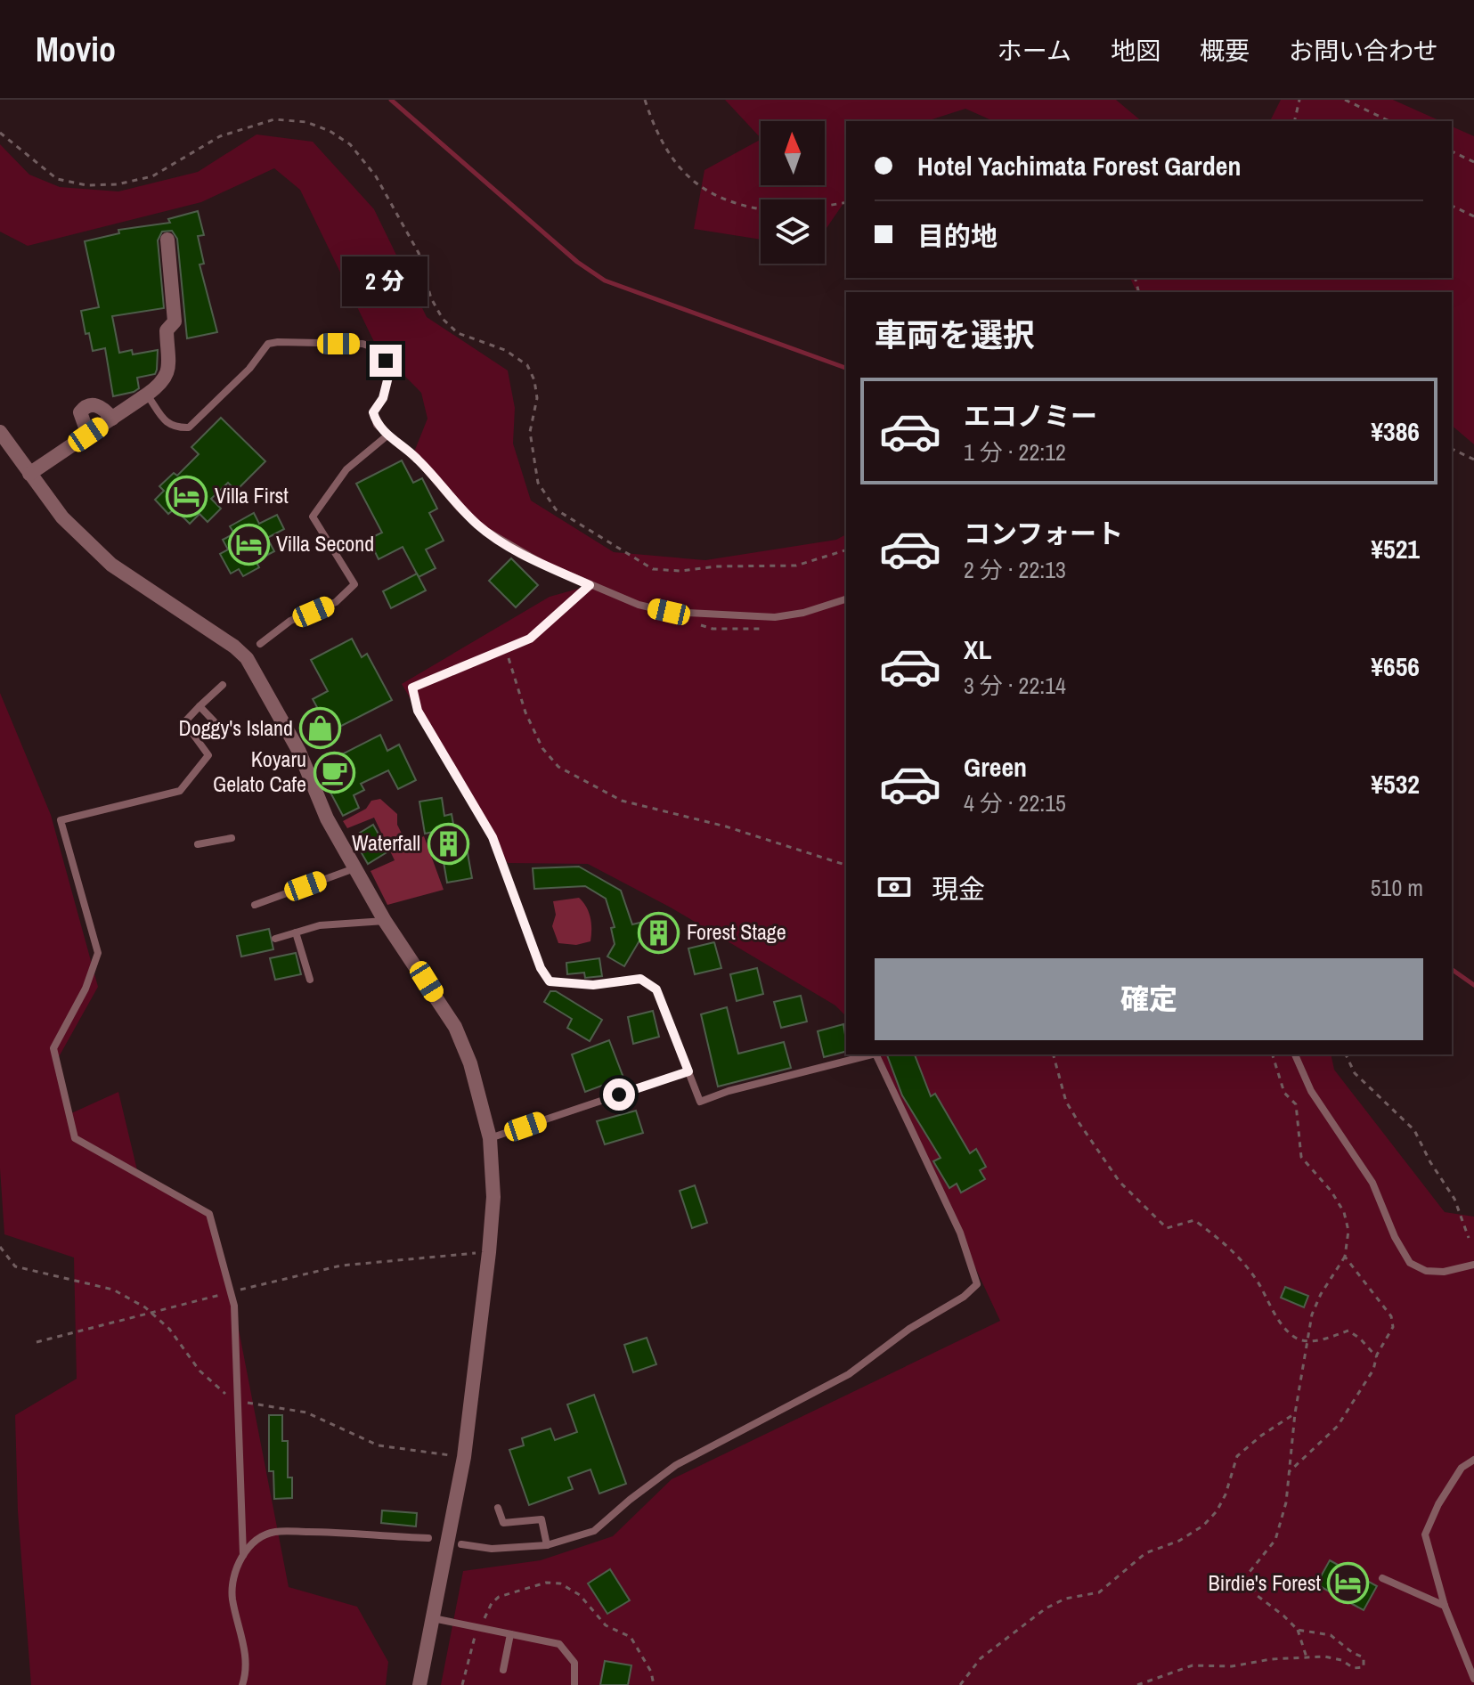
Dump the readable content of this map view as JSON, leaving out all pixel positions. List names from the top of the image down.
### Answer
{
  "places": {
    "hotel": ["Villa First", "Villa Second", "Birdie's Forest"],
    "shop": ["Doggy's Island"],
    "cafe": ["Koyaru Gelato Cafe"],
    "building": ["Waterfall", "Forest Stage"]
  },
  "north": "top",
  "page": {
    "header": "Movio",
    "nav": [
      "ホーム",
      "地図",
      "概要",
      "お問い合わせ"
    ],
    "banner": ["Hotel Yachimata Forest Garden", "目的地"],
    "bubble": "2 分",
    "heading": "車両を選択",
    "list": [
      {
        "name": "エコノミー",
        "note": "1 分 · 22:12",
        "value": "¥386"
      },
      {
        "name": "コンフォート",
        "note": "2 分 · 22:13",
        "value": "¥521"
      },
      {
        "name": "XL",
        "note": "3 分 · 22:14",
        "value": "¥656"
      },
      {
        "name": "Green",
        "note": "4 分 · 22:15",
        "value": "¥532"
      }
    ],
    "pay": ["現金", "510 m"],
    "buttons": "確定"
  }
}
